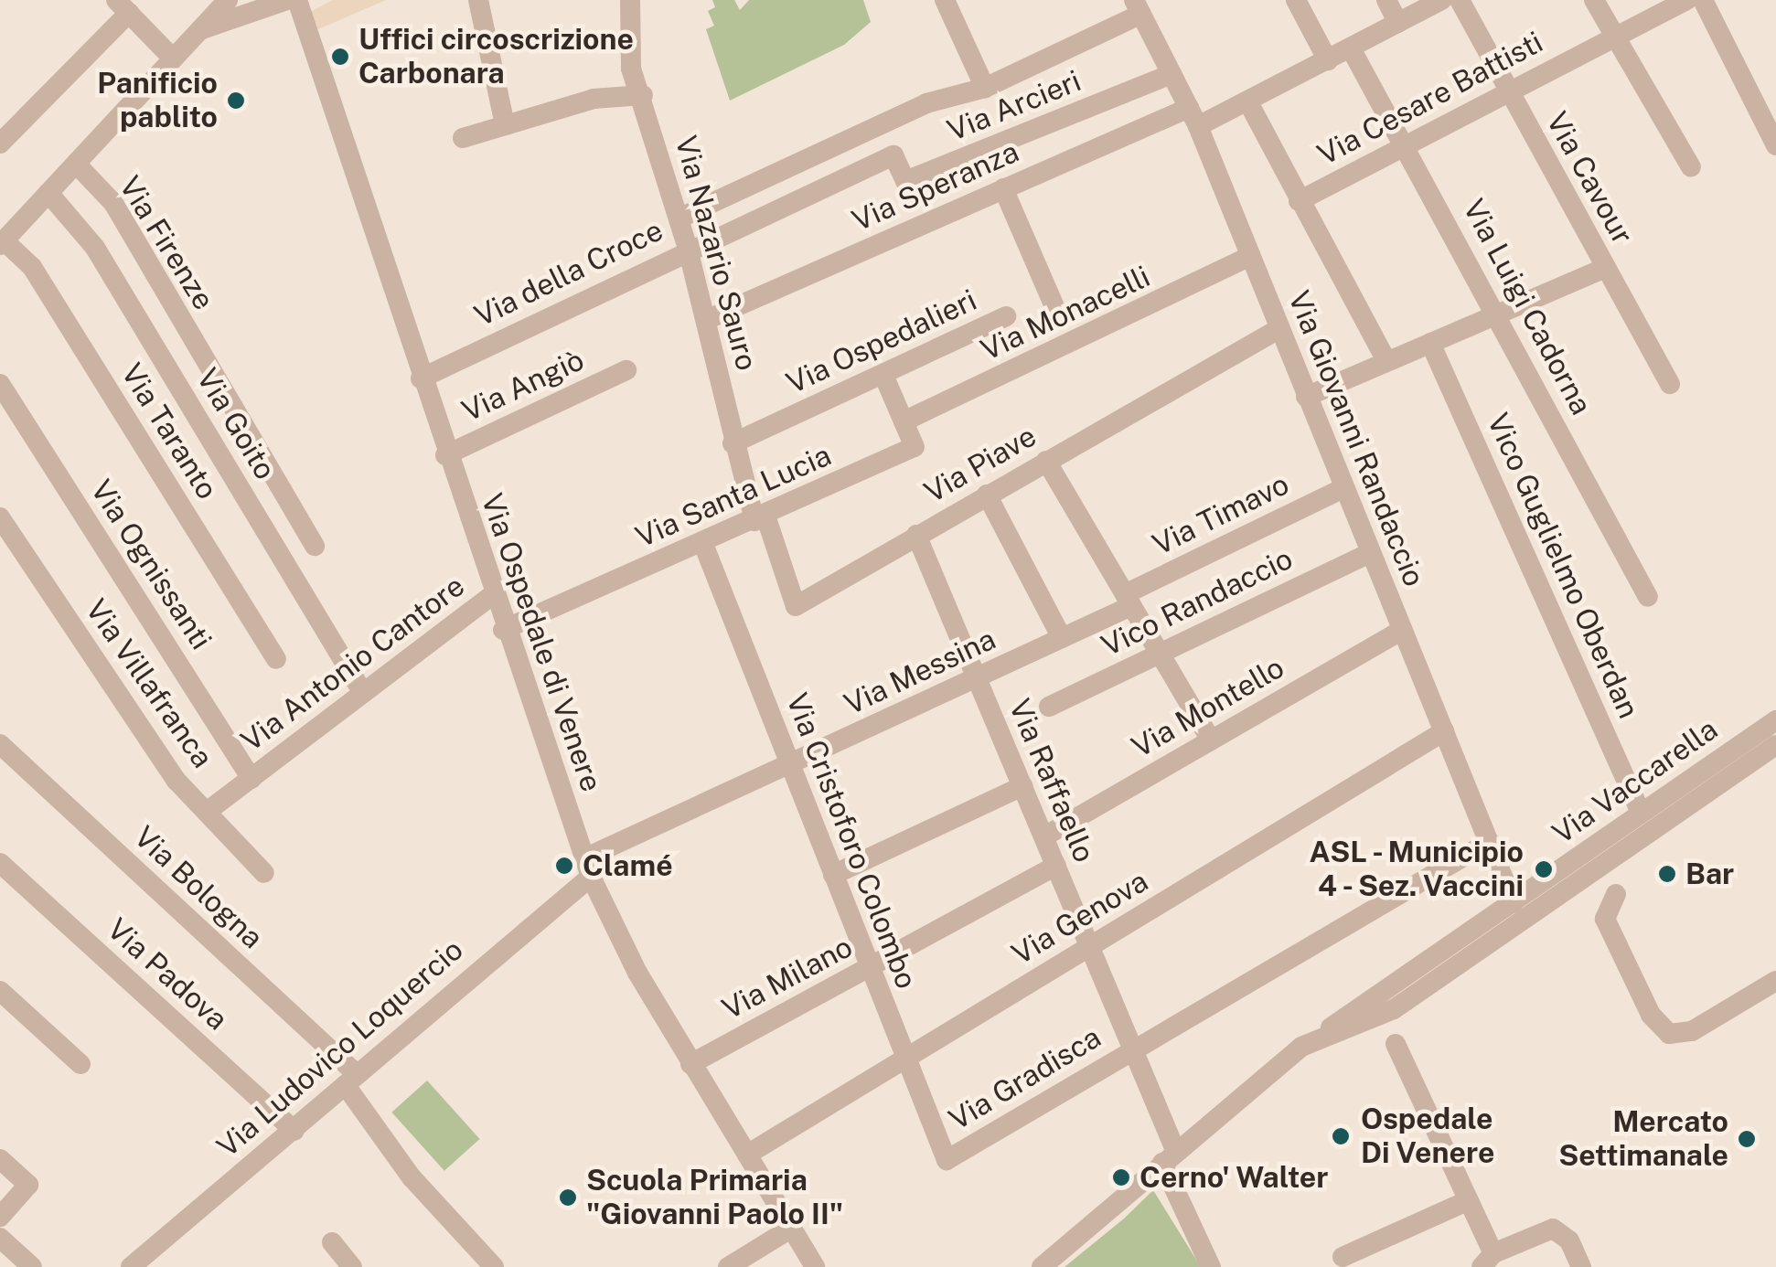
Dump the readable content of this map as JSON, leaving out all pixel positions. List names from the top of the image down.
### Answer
{
  "streets": {
    "street": [
      "Via Cesare Battisti",
      "Via Arcieri",
      "Via Cavour",
      "Via Speranza",
      "Via Firenze",
      "Via Nazario Sauro",
      "Via della Croce",
      "Via Luigi Cadorna",
      "Via Monacelli",
      "Via Ospedalieri",
      "Via Angiò",
      "Via Goito",
      "Via Taranto",
      "Via Giovanni Randaccio",
      "Via Piave",
      "Via Santa Lucia",
      "Via Timavo",
      "Via Ognissanti",
      "Vico Guglielmo Oberdan",
      "Vico Randaccio",
      "Via Ospedale di Venere",
      "Via Antonio Cantore",
      "Via Messina",
      "Via Villafranca",
      "Via Montello",
      "Via Raffaello",
      "Via Vaccarella",
      "Via Cristoforo Colombo",
      "Via Bologna",
      "Via Genova",
      "Via Padova",
      "Via Milano",
      "Via Ludovico Loquercio",
      "Via Gradisca"
    ]
  },
  "crossings": [
    ["Via Cesare Battisti", "Via Cavour"],
    ["Via Cesare Battisti", "Via Luigi Cadorna"],
    ["Via Arcieri", "Via della Croce"],
    ["Via Arcieri", "Via Giovanni Randaccio"],
    ["Via Speranza", "Via Nazario Sauro"],
    ["Via Speranza", "Via Luigi Cadorna"],
    ["Via Speranza", "Via Giovanni Randaccio"],
    ["Via Nazario Sauro", "Via della Croce"],
    ["Via Nazario Sauro", "Via Ospedalieri"],
    ["Via Nazario Sauro", "Via Piave"],
    ["Via Nazario Sauro", "Via Santa Lucia"],
    ["Via della Croce", "Via Ospedale di Venere"],
    ["Via Monacelli", "Via Giovanni Randaccio"],
    ["Via Monacelli", "Via Santa Lucia"],
    ["Via Angiò", "Via Ospedale di Venere"],
    ["Via Goito", "Via Antonio Cantore"],
    ["Via Giovanni Randaccio", "Via Piave"],
    ["Via Giovanni Randaccio", "Via Timavo"],
    ["Via Giovanni Randaccio", "Vico Randaccio"],
    ["Via Giovanni Randaccio", "Via Montello"],
    ["Via Giovanni Randaccio", "Via Vaccarella"],
    ["Via Giovanni Randaccio", "Via Genova"],
    ["Via Giovanni Randaccio", "Via Gradisca"],
    ["Via Piave", "Via Santa Lucia"],
    ["Via Piave", "Via Raffaello"],
    ["Via Santa Lucia", "Via Ospedale di Venere"],
    ["Via Santa Lucia", "Via Cristoforo Colombo"],
    ["Via Timavo", "Via Messina"],
    ["Via Ognissanti", "Via Antonio Cantore"],
    ["Vico Guglielmo Oberdan", "Via Vaccarella"],
    ["Via Ospedale di Venere", "Via Antonio Cantore"],
    ["Via Ospedale di Venere", "Via Messina"],
    ["Via Ospedale di Venere", "Via Genova"],
    ["Via Ospedale di Venere", "Via Milano"],
    ["Via Ospedale di Venere", "Via Ludovico Loquercio"],
    ["Via Antonio Cantore", "Via Villafranca"],
    ["Via Messina", "Via Raffaello"],
    ["Via Messina", "Via Cristoforo Colombo"],
    ["Via Messina", "Via Ludovico Loquercio"],
    ["Via Montello", "Via Raffaello"],
    ["Via Raffaello", "Via Vaccarella"],
    ["Via Raffaello", "Via Genova"],
    ["Via Raffaello", "Via Milano"],
    ["Via Raffaello", "Via Gradisca"],
    ["Via Cristoforo Colombo", "Via Genova"],
    ["Via Cristoforo Colombo", "Via Milano"],
    ["Via Cristoforo Colombo", "Via Gradisca"],
    ["Via Bologna", "Via Ludovico Loquercio"],
    ["Via Padova", "Via Ludovico Loquercio"]
  ],
  "places": [
    "Uffici circoscrizione Carbonara",
    "Panificio pablito",
    "Clamé",
    "ASL - Municipio 4 - Sez. Vaccini",
    "Bar",
    "Ospedale Di Venere",
    "Mercato Settimanale",
    "Cerno' Walter",
    "Scuola Primaria \"Giovanni Paolo II\""
  ]
}
